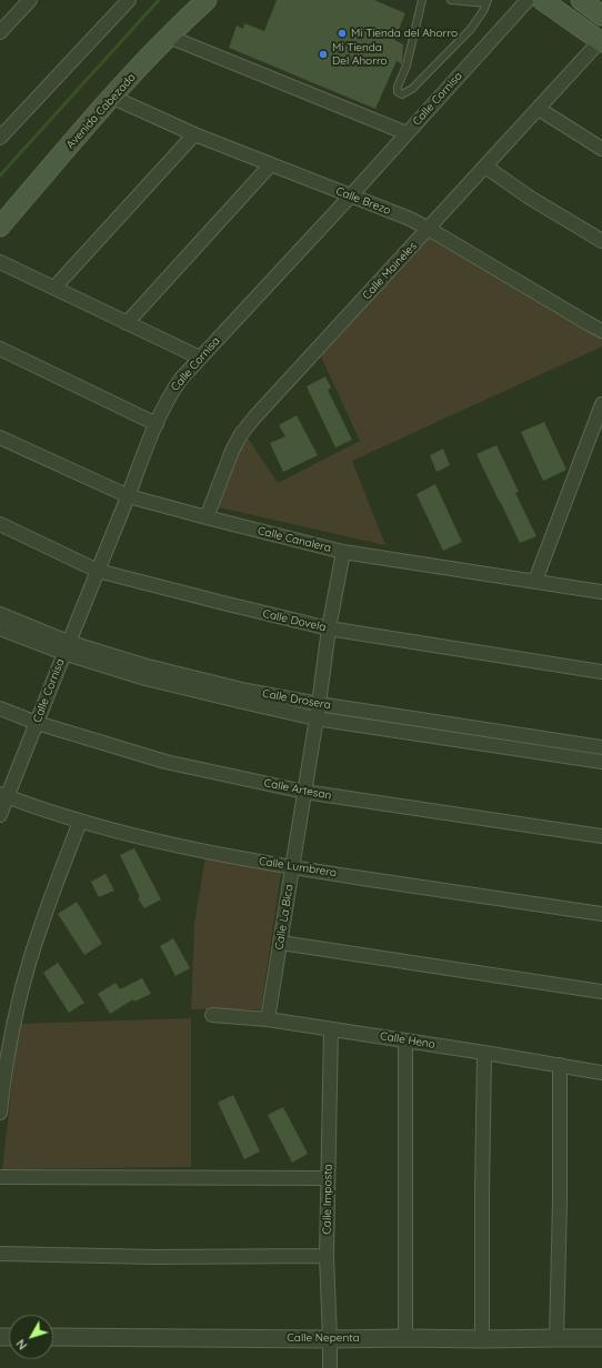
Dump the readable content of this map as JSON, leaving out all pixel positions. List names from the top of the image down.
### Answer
{
  "streets": {
    "main road": ["Avenida Cabezada"],
    "street": [
      "Calle Cornisa",
      "Calle Brezo",
      "Calle Maineles",
      "Calle Canalera",
      "Calle Dovela",
      "Calle Drosera",
      "Calle Artesan",
      "Calle Lumbrero",
      "Calle La Bica",
      "Calle Heno",
      "Calle Imposta",
      "Calle Nepenta"
    ]
  },
  "crossings": [
    ["Calle Cornisa", "Calle Brezo"],
    ["Calle Cornisa", "Calle Canalera"],
    ["Calle Cornisa", "Calle Dovela"],
    ["Calle Cornisa", "Calle Drosera"],
    ["Calle Cornisa", "Calle Artesan"],
    ["Calle Cornisa", "Calle Lumbrero"],
    ["Avenida Cabezada", "Calle Brezo"],
    ["Calle Brezo", "Calle Maineles"],
    ["Calle Maineles", "Calle Canalera"],
    ["Calle Canalera", "Calle La Bica"],
    ["Calle Dovela", "Calle La Bica"],
    ["Calle Drosera", "Calle La Bica"],
    ["Calle Artesan", "Calle La Bica"],
    ["Calle Lumbrero", "Calle La Bica"],
    ["Calle La Bica", "Calle Heno"],
    ["Calle Heno", "Calle Imposta"],
    ["Calle Imposta", "Calle Nepenta"]
  ],
  "places": ["Mi Tienda del Ahorro", "Mi Tienda Del Ahorro"],
  "north": "bottom left"
}
